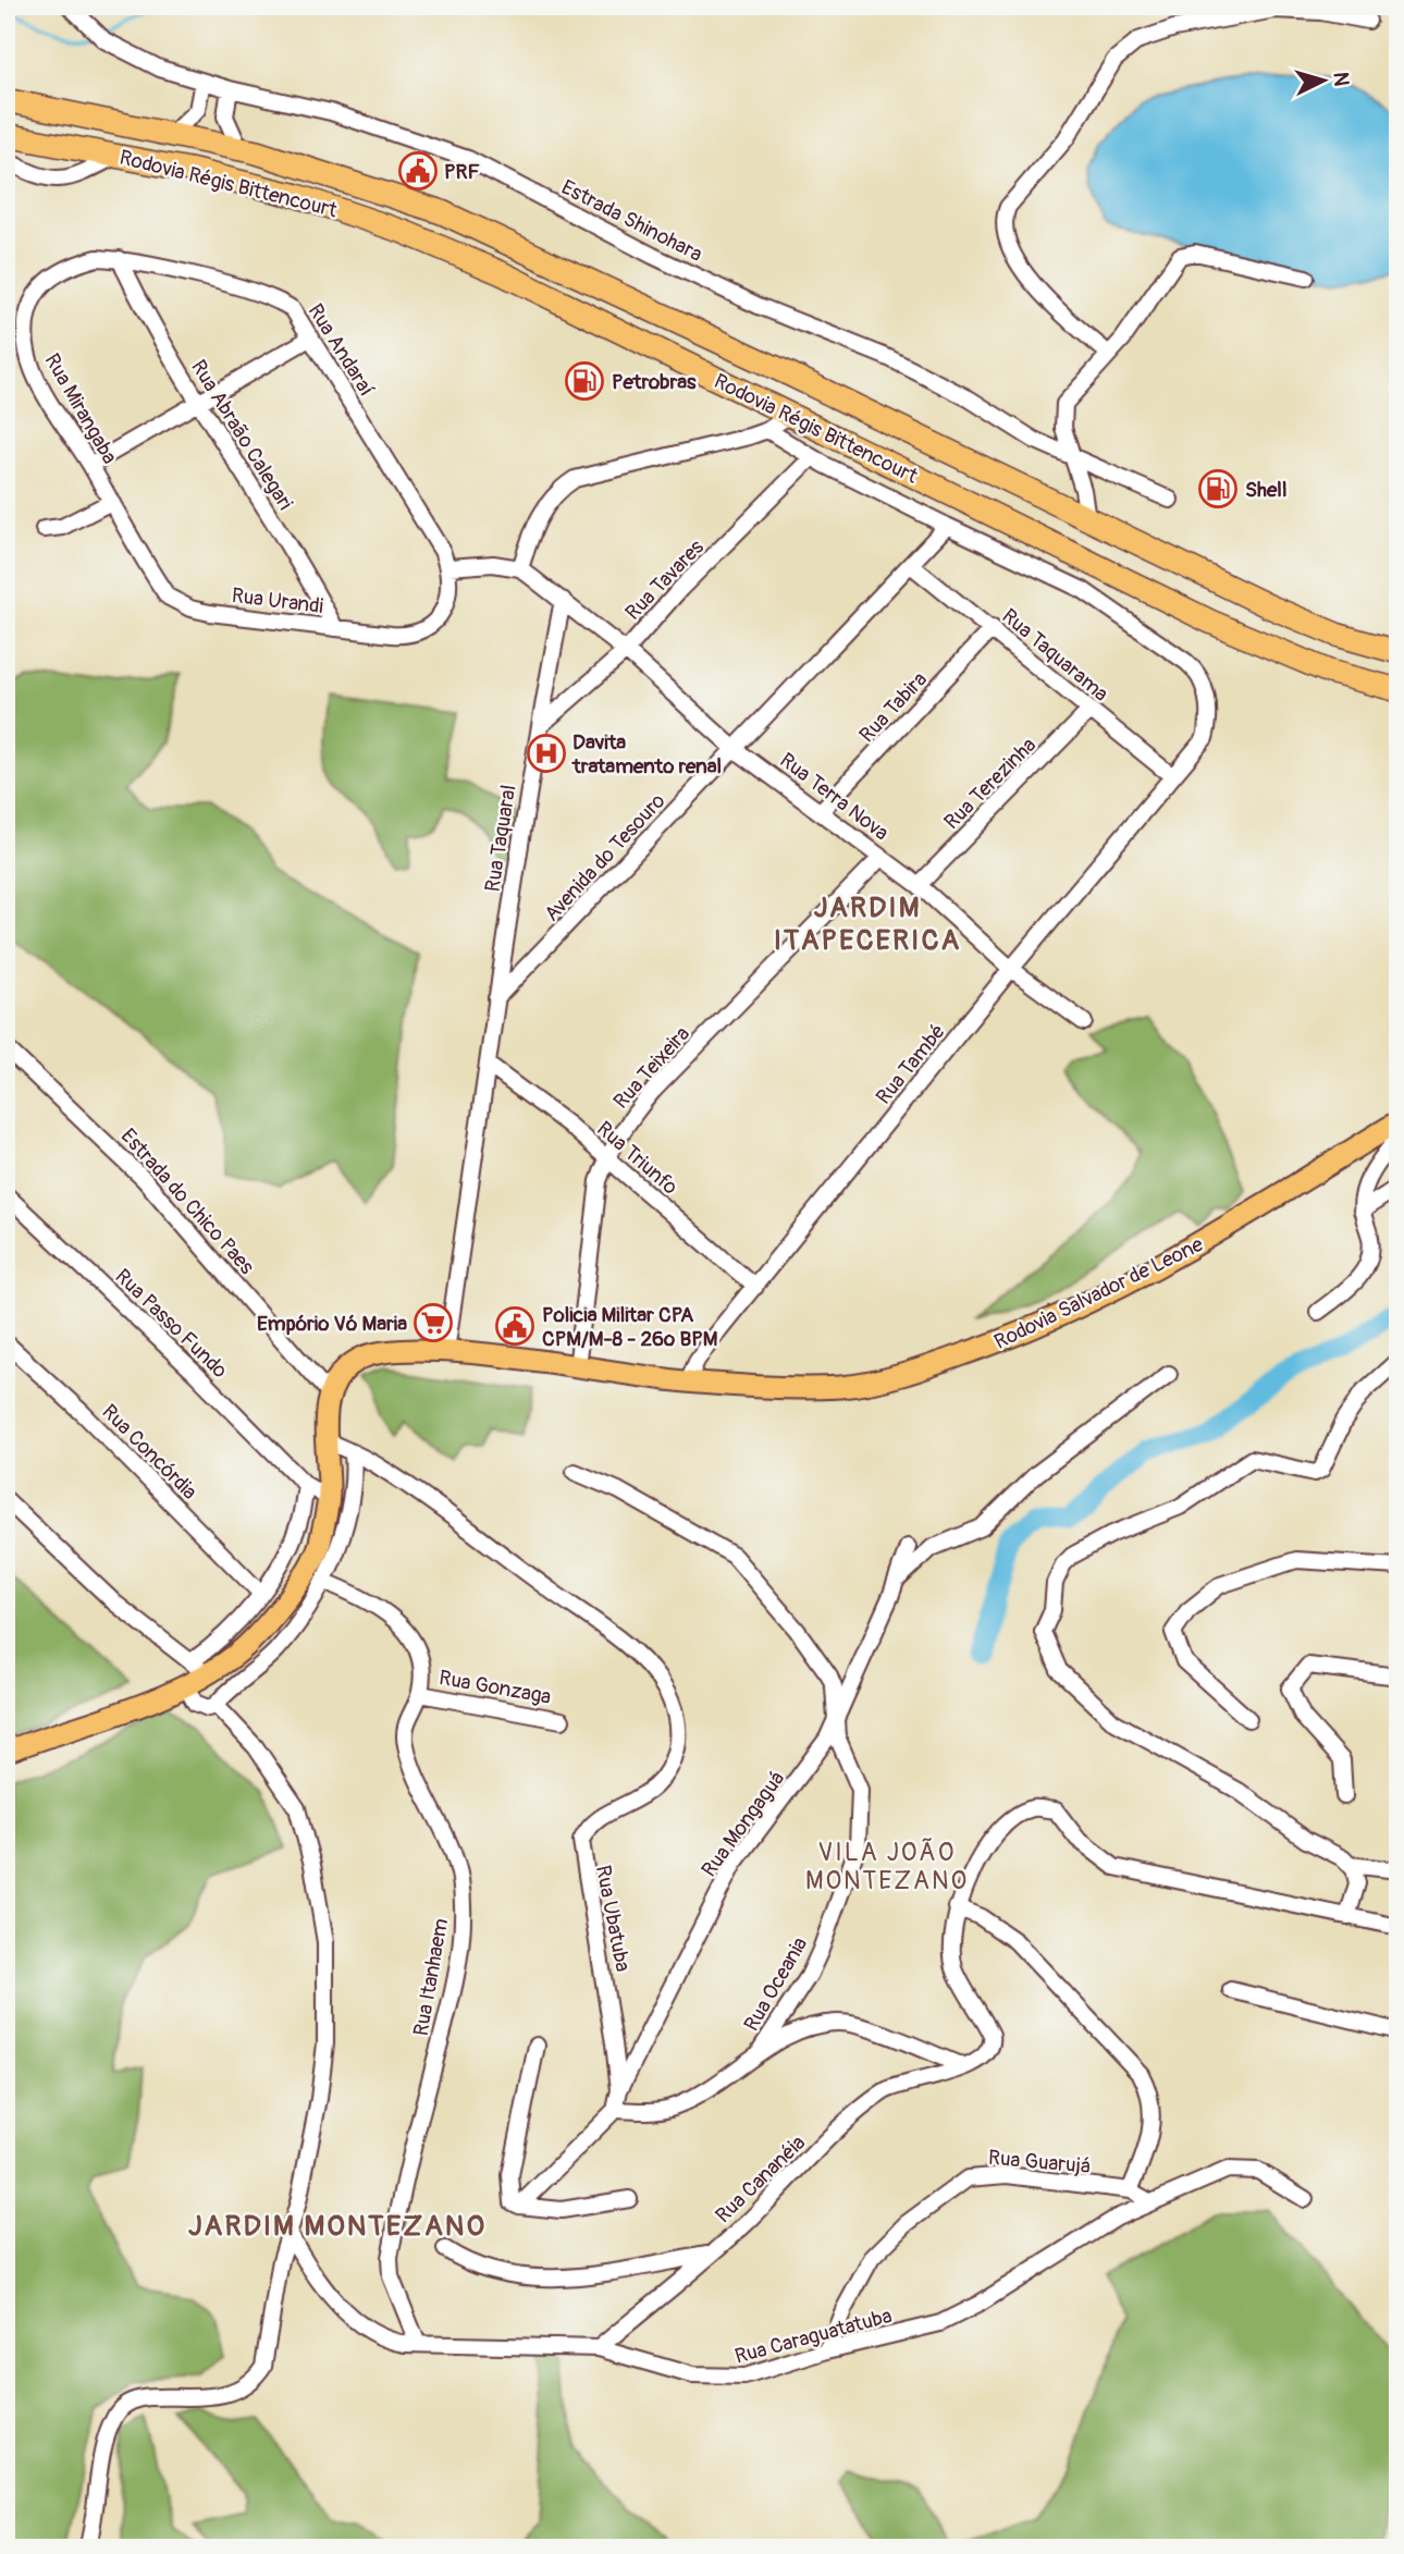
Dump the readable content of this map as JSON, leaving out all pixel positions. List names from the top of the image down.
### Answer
{
  "streets": {
    "highway": ["Rodovia Régis Bittencourt"],
    "main road": ["Rodovia Salvador de Leone"],
    "street": [
      "Estrada Shinohara",
      "Rua Andaraí",
      "Rua Mirangaba",
      "Rua Abraão Calegari",
      "Rua Tavares",
      "Rua Urandi",
      "Rua Taquarama",
      "Rua Tabira",
      "Rua Terezinha",
      "Rua Terra Nova",
      "Rua Taquaral",
      "Avenida do Tesouro",
      "Rua També",
      "Rua Teixeira",
      "Rua Triunfo",
      "Estrada do Chico Paes",
      "Rua Passo Fundo",
      "Rua Concórdia",
      "Rua Gonzaga",
      "Rua Mongaguá",
      "Rua Ubatuba",
      "Rua Itanhaem",
      "Rua Oceania",
      "Rua Guarujá",
      "Rua Cananéia",
      "Rua Caraguatatuba"
    ]
  },
  "crossings": [
    ["Rua Andaraí", "Rua Mirangaba"],
    ["Rua Andaraí", "Rua Abraão Calegari"],
    ["Rua Andaraí", "Rua Urandi"],
    ["Rua Mirangaba", "Rua Abraão Calegari"],
    ["Rua Mirangaba", "Rua Urandi"],
    ["Rua Abraão Calegari", "Rua Urandi"],
    ["Rua Tavares", "Rua Terra Nova"],
    ["Rua Tavares", "Rua Taquaral"],
    ["Rua Tavares", "Rua També"],
    ["Rua Taquarama", "Rua Tabira"],
    ["Rua Taquarama", "Rua Terezinha"],
    ["Rua Taquarama", "Avenida do Tesouro"],
    ["Rua Taquarama", "Rua També"],
    ["Rua Tabira", "Rua Terra Nova"],
    ["Rua Terezinha", "Rua Terra Nova"],
    ["Rua Terra Nova", "Rua Taquaral"],
    ["Rua Terra Nova", "Avenida do Tesouro"],
    ["Rua Terra Nova", "Rua També"],
    ["Rua Terra Nova", "Rua Teixeira"],
    ["Rua Taquaral", "Avenida do Tesouro"],
    ["Rua Taquaral", "Rua Triunfo"],
    ["Rua Taquaral", "Rodovia Salvador de Leone"],
    ["Avenida do Tesouro", "Rua També"],
    ["Rua També", "Rua Triunfo"],
    ["Rua També", "Rodovia Salvador de Leone"],
    ["Rua Teixeira", "Rua Triunfo"],
    ["Rua Teixeira", "Rodovia Salvador de Leone"],
    ["Estrada do Chico Paes", "Rodovia Salvador de Leone"],
    ["Rua Gonzaga", "Rua Itanhaem"],
    ["Rua Mongaguá", "Rua Ubatuba"],
    ["Rua Mongaguá", "Rua Oceania"],
    ["Rua Itanhaem", "Rua Caraguatatuba"],
    ["Rua Guarujá", "Rua Caraguatatuba"],
    ["Rua Cananéia", "Rua Caraguatatuba"]
  ],
  "districts": ["JARDIM ITAPECERICA", "VILA JOÃO MONTEZANO", "JARDIM MONTEZANO"],
  "places": {
    "public building": ["PRF", "Policia Militar CPA CPM/M-8 - 26º BPM"],
    "fuel station": ["Petrobras", "Shell"],
    "hospital": ["Davita tratamento renal"],
    "supermarket": ["Empório Vó Maria"]
  },
  "north": "right"
}
